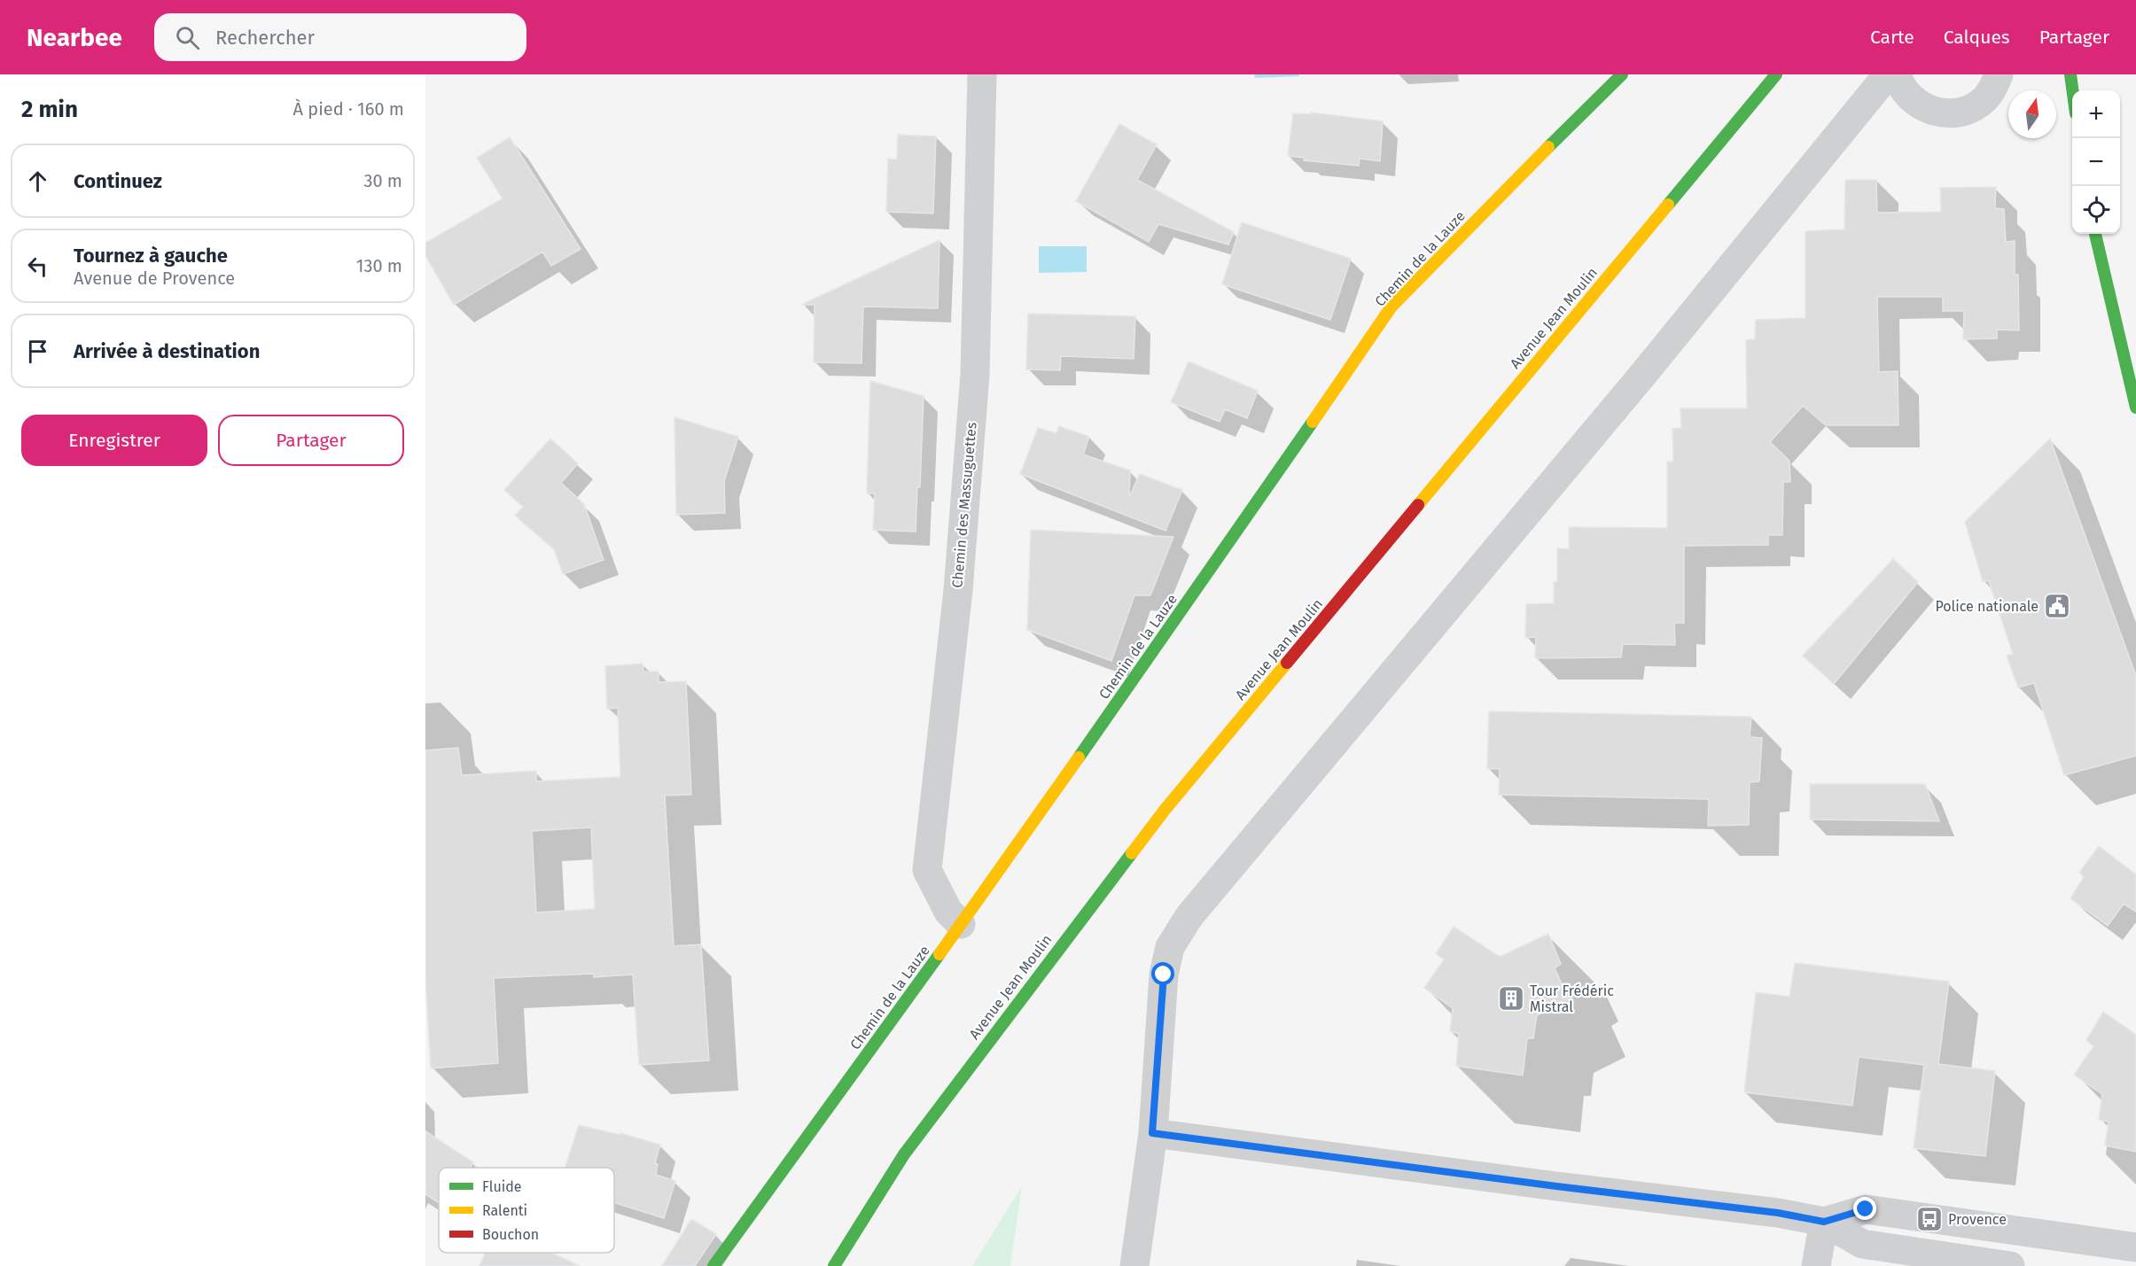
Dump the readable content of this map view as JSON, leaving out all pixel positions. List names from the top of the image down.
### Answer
{
  "streets": {
    "main road": ["Chemin de la Lauze", "Avenue Jean Moulin"],
    "street": ["Chemin des Massuguettes"]
  },
  "crossings": [
    ["Chemin de la Lauze", "Chemin des Massuguettes"]
  ],
  "places": {
    "public building": ["Police nationale"],
    "building": ["Tour Frédéric Mistral"],
    "bus stop": ["Provence"]
  },
  "legend": ["Fluide", "Ralenti", "Bouchon"],
  "north": "top",
  "page": {
    "header": "Nearbee",
    "search": "Rechercher",
    "nav": ["Carte", "Calques", "Partager"],
    "heading": ["2 min", "À pied · 160 m"],
    "map_buttons": ["+", "−"],
    "list": [
      ["Continuez", "30 m"],
      ["Tournez à gauche", "Avenue de Provence", "130 m"],
      "Arrivée à destination"
    ],
    "buttons": ["Enregistrer", "Partager"]
  }
}
